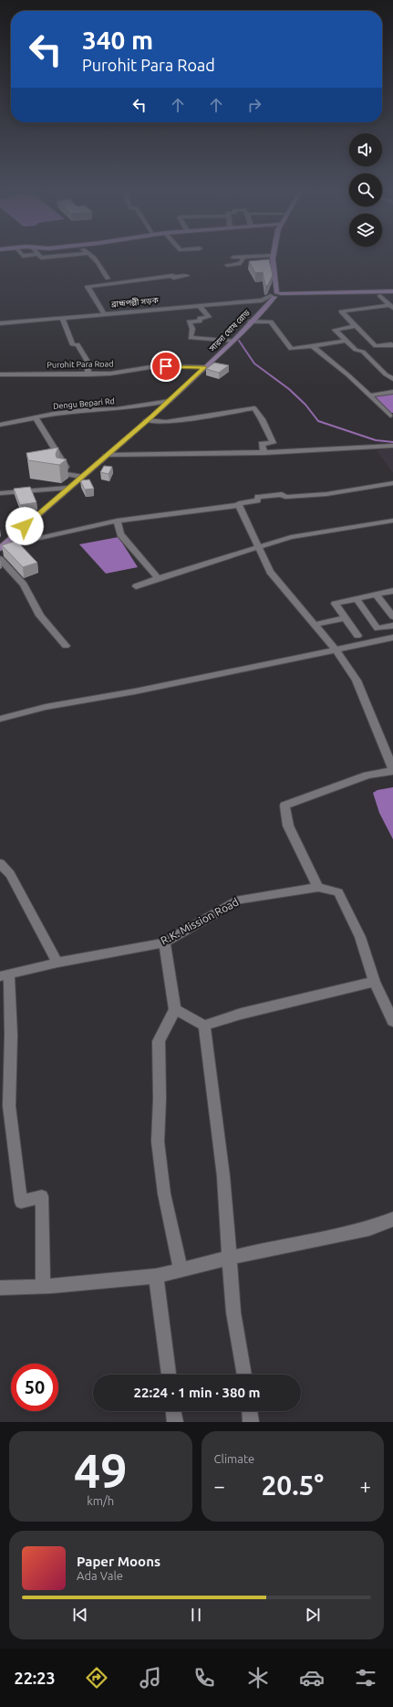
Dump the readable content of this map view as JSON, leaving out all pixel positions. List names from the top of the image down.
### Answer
{
  "streets": {
    "main road": ["সারদা ঘোষ রোড"],
    "street": [
      "ব্রাহ্মপল্লী সড়ক",
      "Purohit Para Road",
      "Dengu Bepari Rd",
      "R.K. Mission Road"
    ]
  },
  "crossings": [
    ["ব্রাহ্মপল্লী সড়ক", "সারদা ঘোষ রোড"],
    ["সারদা ঘোষ রোড", "Purohit Para Road"],
    ["সারদা ঘোষ রোড", "Dengu Bepari Rd"]
  ],
  "page": {
    "turn": ["340 m", "Purohit Para Road"],
    "limit": "50",
    "trip": "22:24 · 1 min · 380 m",
    "tile": [
      ["49", "km/h"],
      "Climate"
    ],
    "heat": ["−", "20.5°", "+"],
    "song": ["Paper Moons", "Ada Vale"],
    "tabs": "22:23"
  }
}
